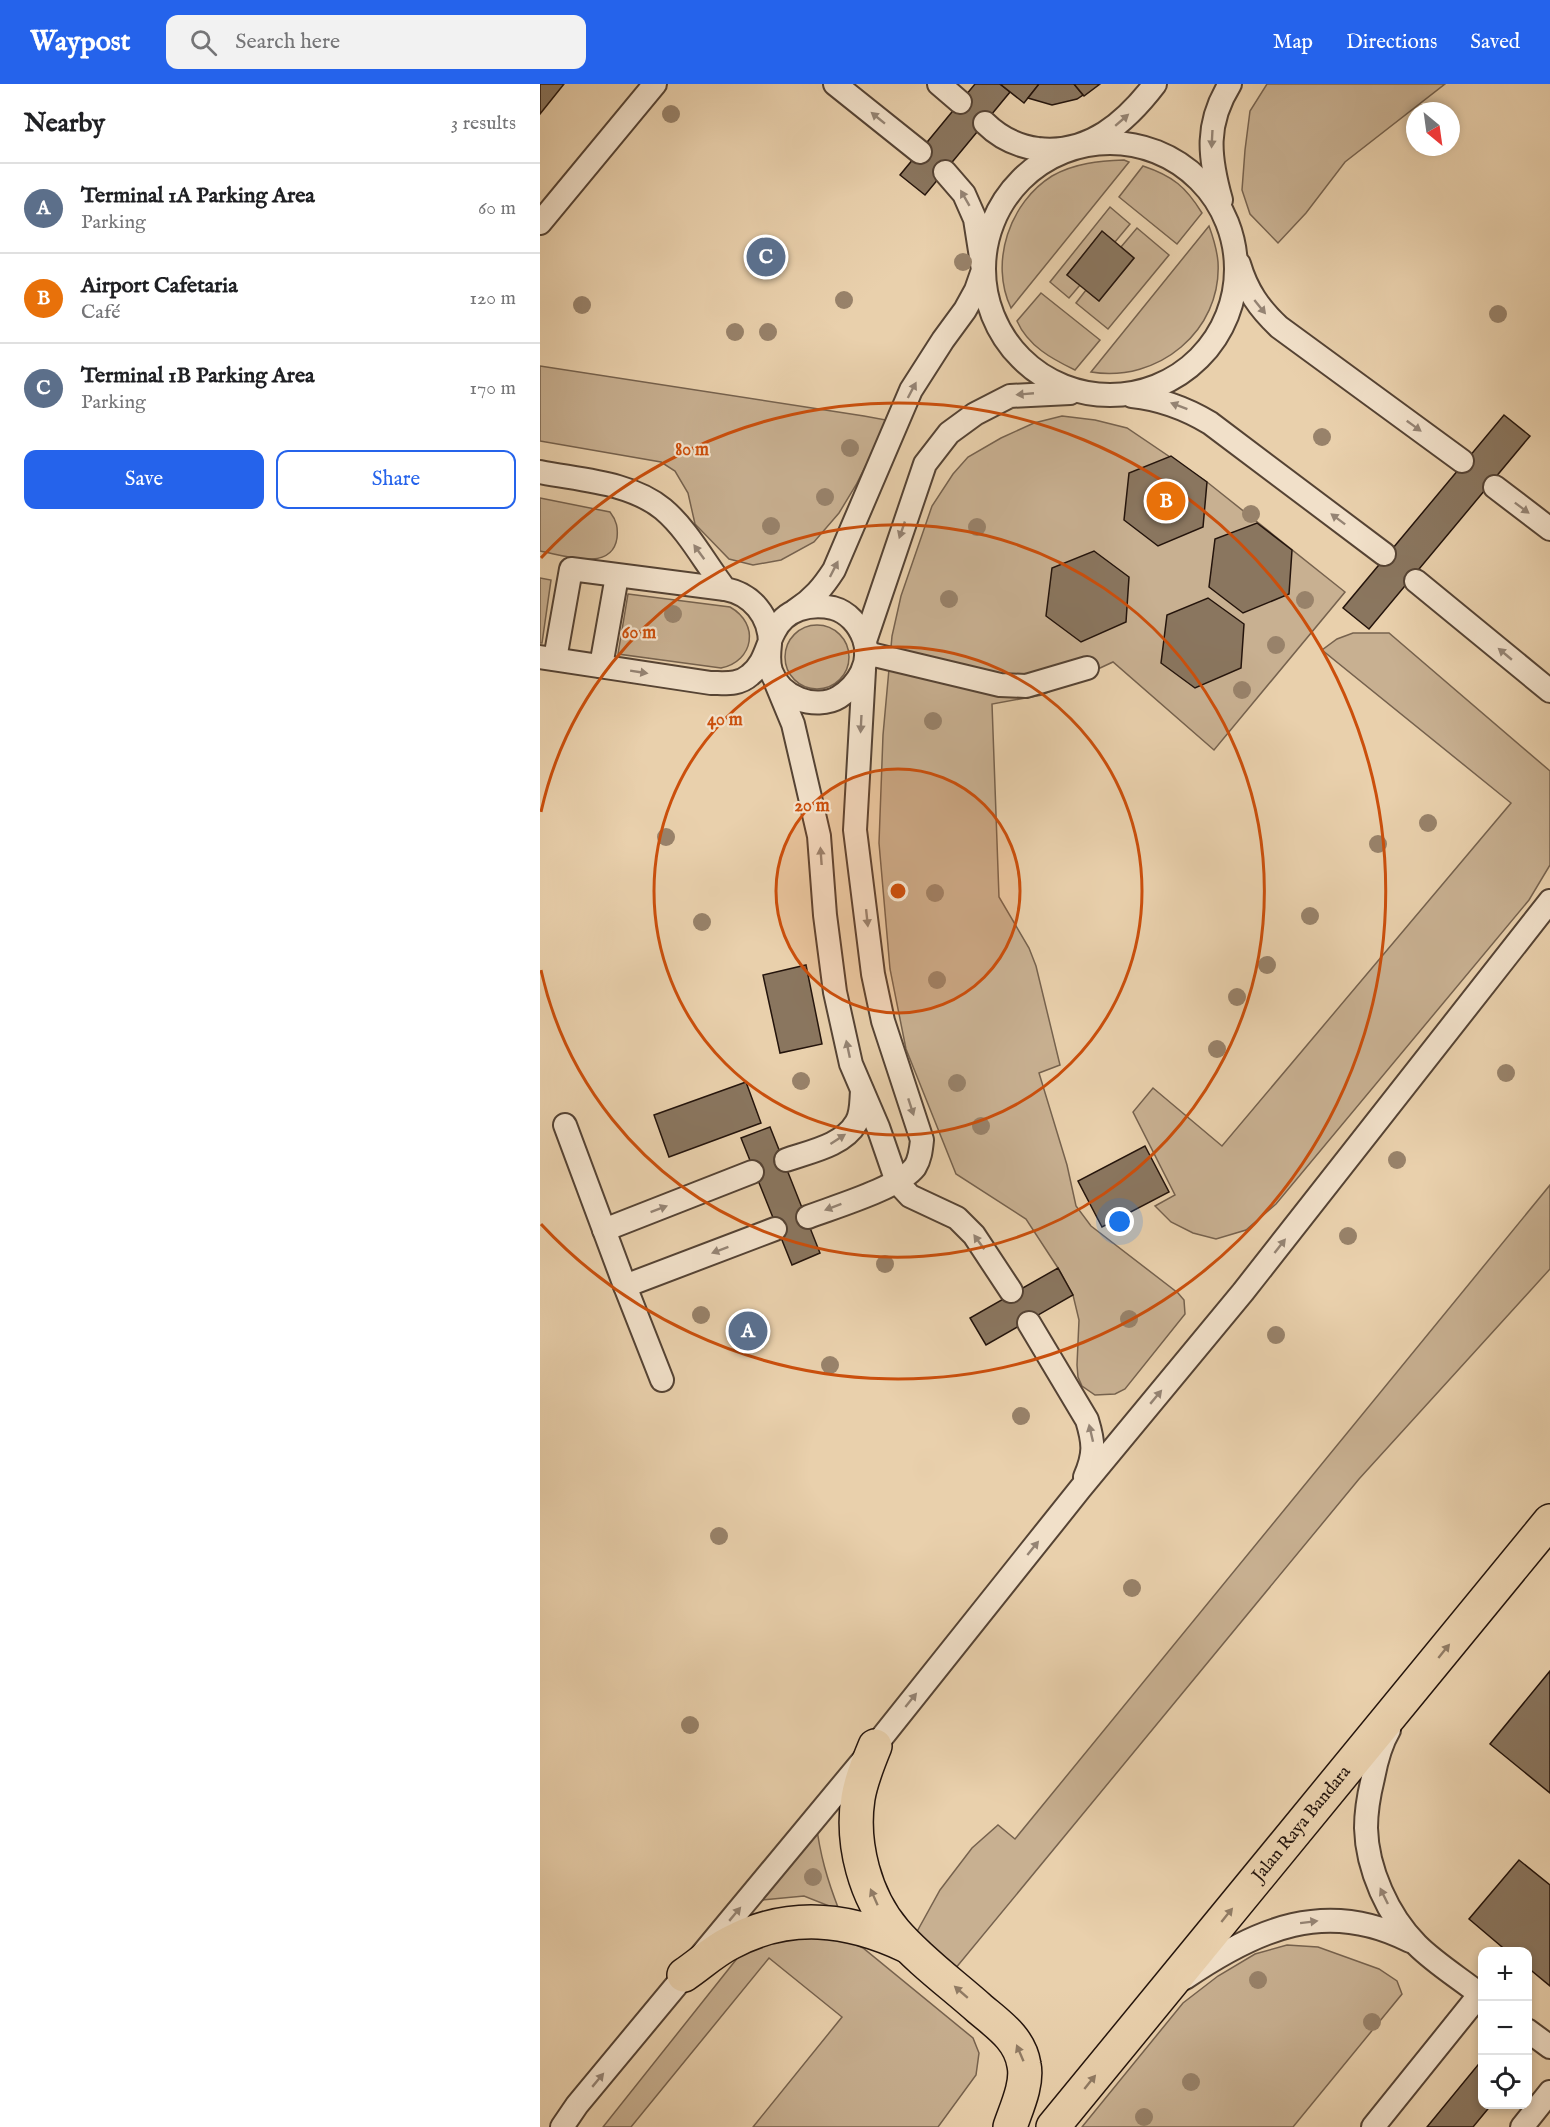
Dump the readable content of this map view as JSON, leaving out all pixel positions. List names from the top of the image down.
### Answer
{
  "streets": {
    "main road": ["Jalan Raya Bandara"]
  },
  "one_way": ["Jalan Raya Bandara"],
  "north": "bottom right",
  "page": {
    "header": "Waypost",
    "search": "Search here",
    "nav": ["Map", "Directions", "Saved"],
    "heading": ["Nearby", "3 results"],
    "list": [
      {
        "mark": "A",
        "name": "Terminal 1A Parking Area",
        "note": "Parking",
        "value": "60 m"
      },
      {
        "mark": "B",
        "name": "Airport Cafetaria",
        "note": "Café",
        "value": "120 m"
      },
      {
        "mark": "C",
        "name": "Terminal 1B Parking Area",
        "note": "Parking",
        "value": "170 m"
      }
    ],
    "pins": ["C", "B", "A"],
    "buttons": ["Save", "Share"],
    "map_buttons": ["+", "−"]
  },
  "rings": [
    "80 m",
    "60 m",
    "40 m",
    "20 m"
  ]
}
